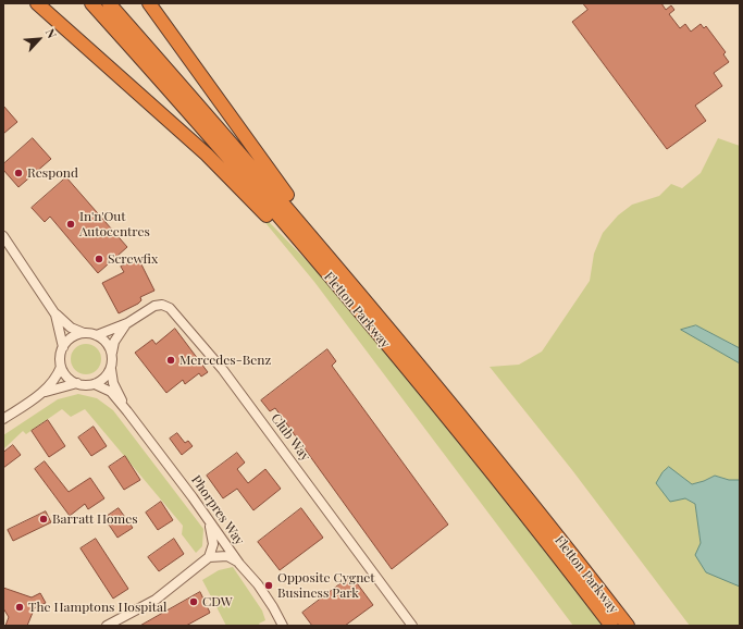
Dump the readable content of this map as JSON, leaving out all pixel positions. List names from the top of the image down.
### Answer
{
  "streets": {
    "highway": ["Fletton Parkway"],
    "street": ["Club Way", "Phorpres Way"]
  },
  "crossings": [
    ["Club Way", "Phorpres Way"]
  ],
  "places": [
    "Respond",
    "In'n'Out Autocentres",
    "Screwfix",
    "Mercedes-Benz",
    "Barratt Homes",
    "Opposite Cygnet Business Park",
    "CDW",
    "The Hamptons Hospital"
  ],
  "north": "top right"
}
